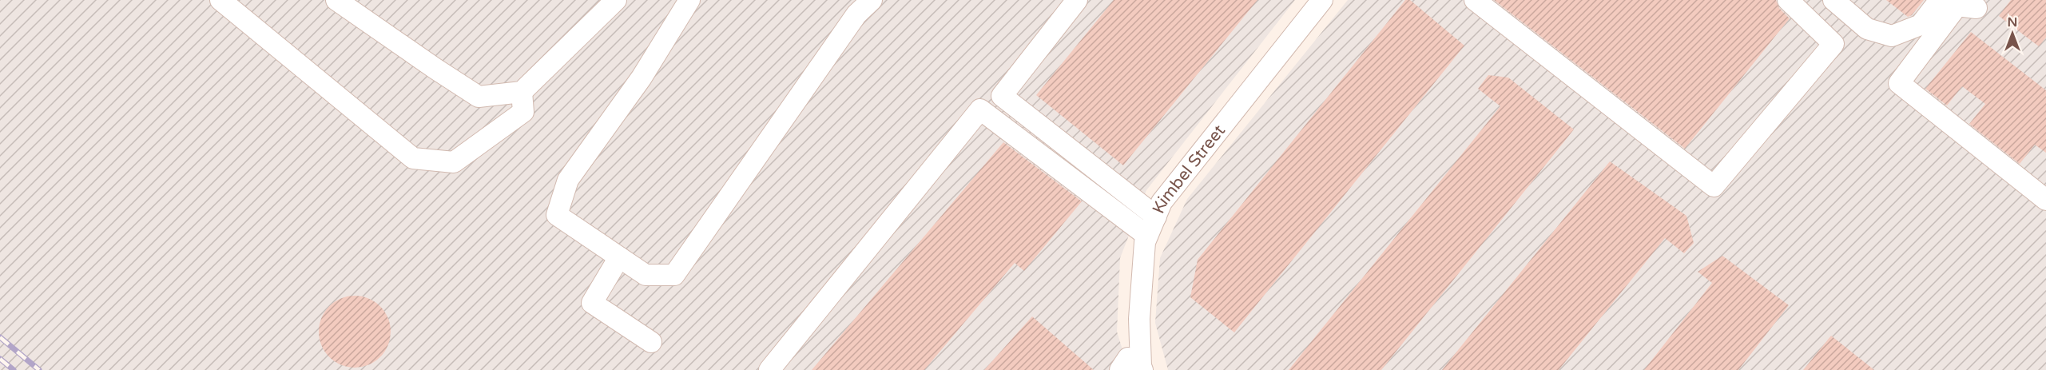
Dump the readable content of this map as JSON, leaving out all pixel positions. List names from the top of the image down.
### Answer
{
  "streets": {
    "street": ["Kimbel Street"]
  },
  "north": "top"
}
